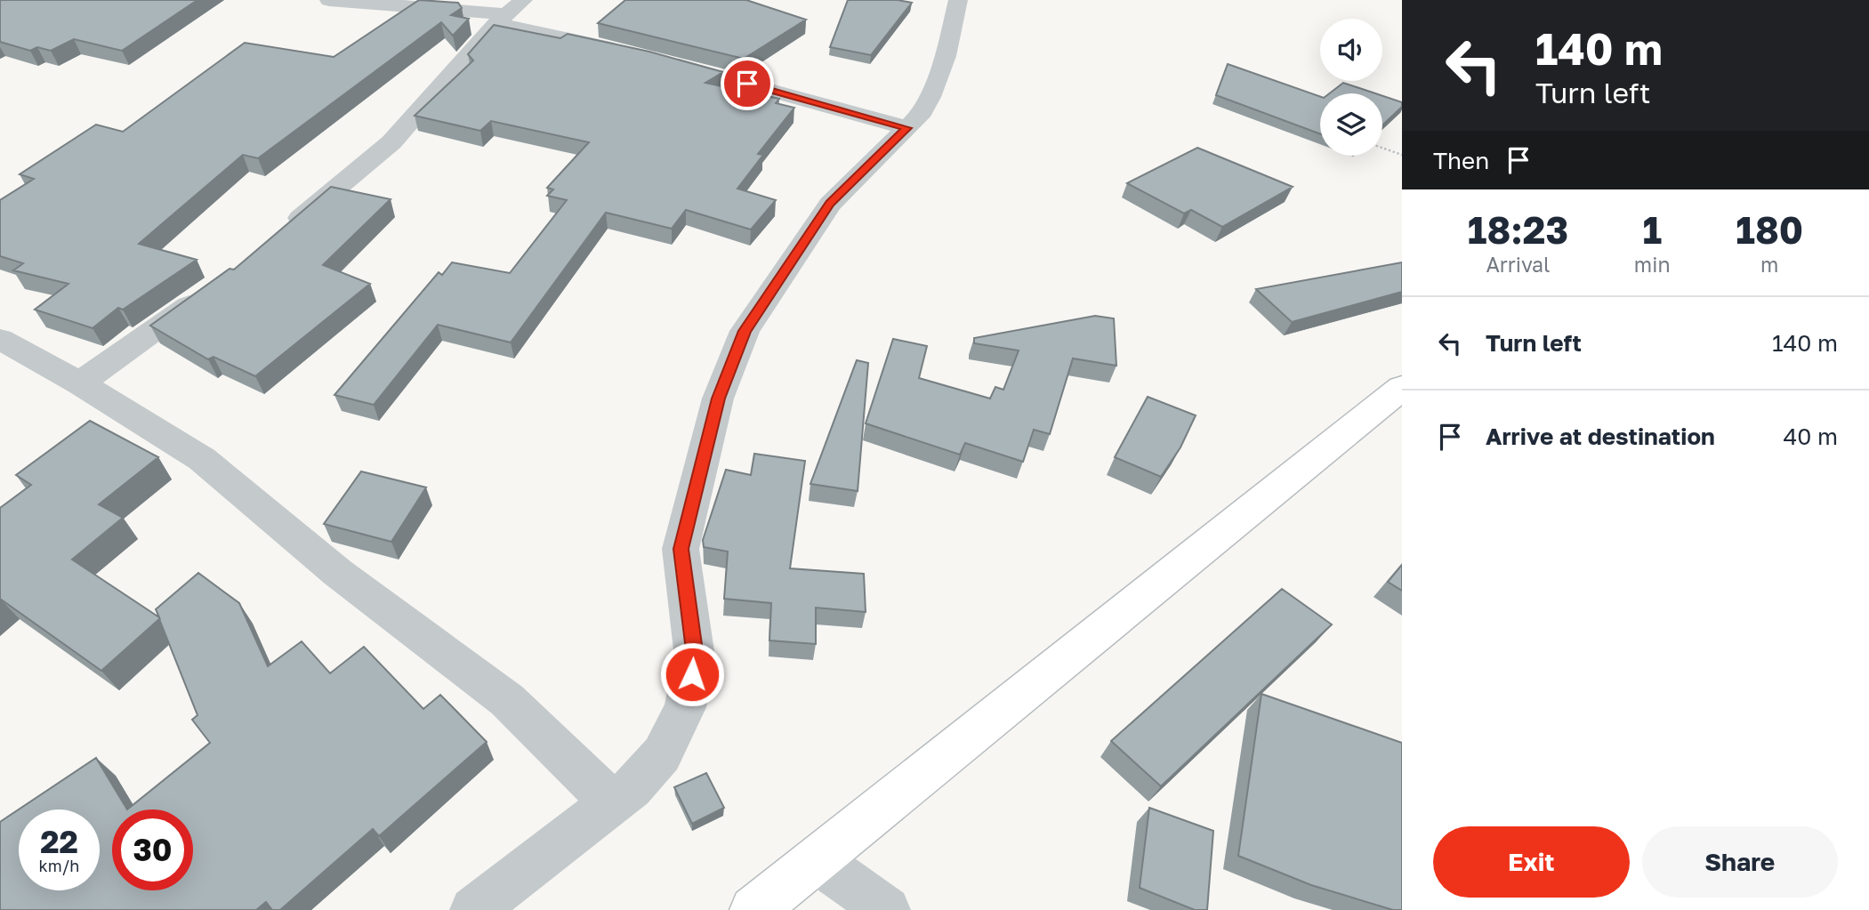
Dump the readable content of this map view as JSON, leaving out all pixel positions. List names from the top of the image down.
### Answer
{
  "page": {
    "turn": ["140 m", "Turn left"],
    "then": "Then",
    "eta": [
      "18:23",
      "Arrival",
      "1",
      "min",
      "180",
      "m"
    ],
    "list": [
      {
        "name": "Turn left",
        "value": "140 m"
      },
      {
        "name": "Arrive at destination",
        "value": "40 m"
      }
    ],
    "speed": "22 km/h",
    "limit": "30",
    "buttons": ["Exit", "Share"]
  }
}
